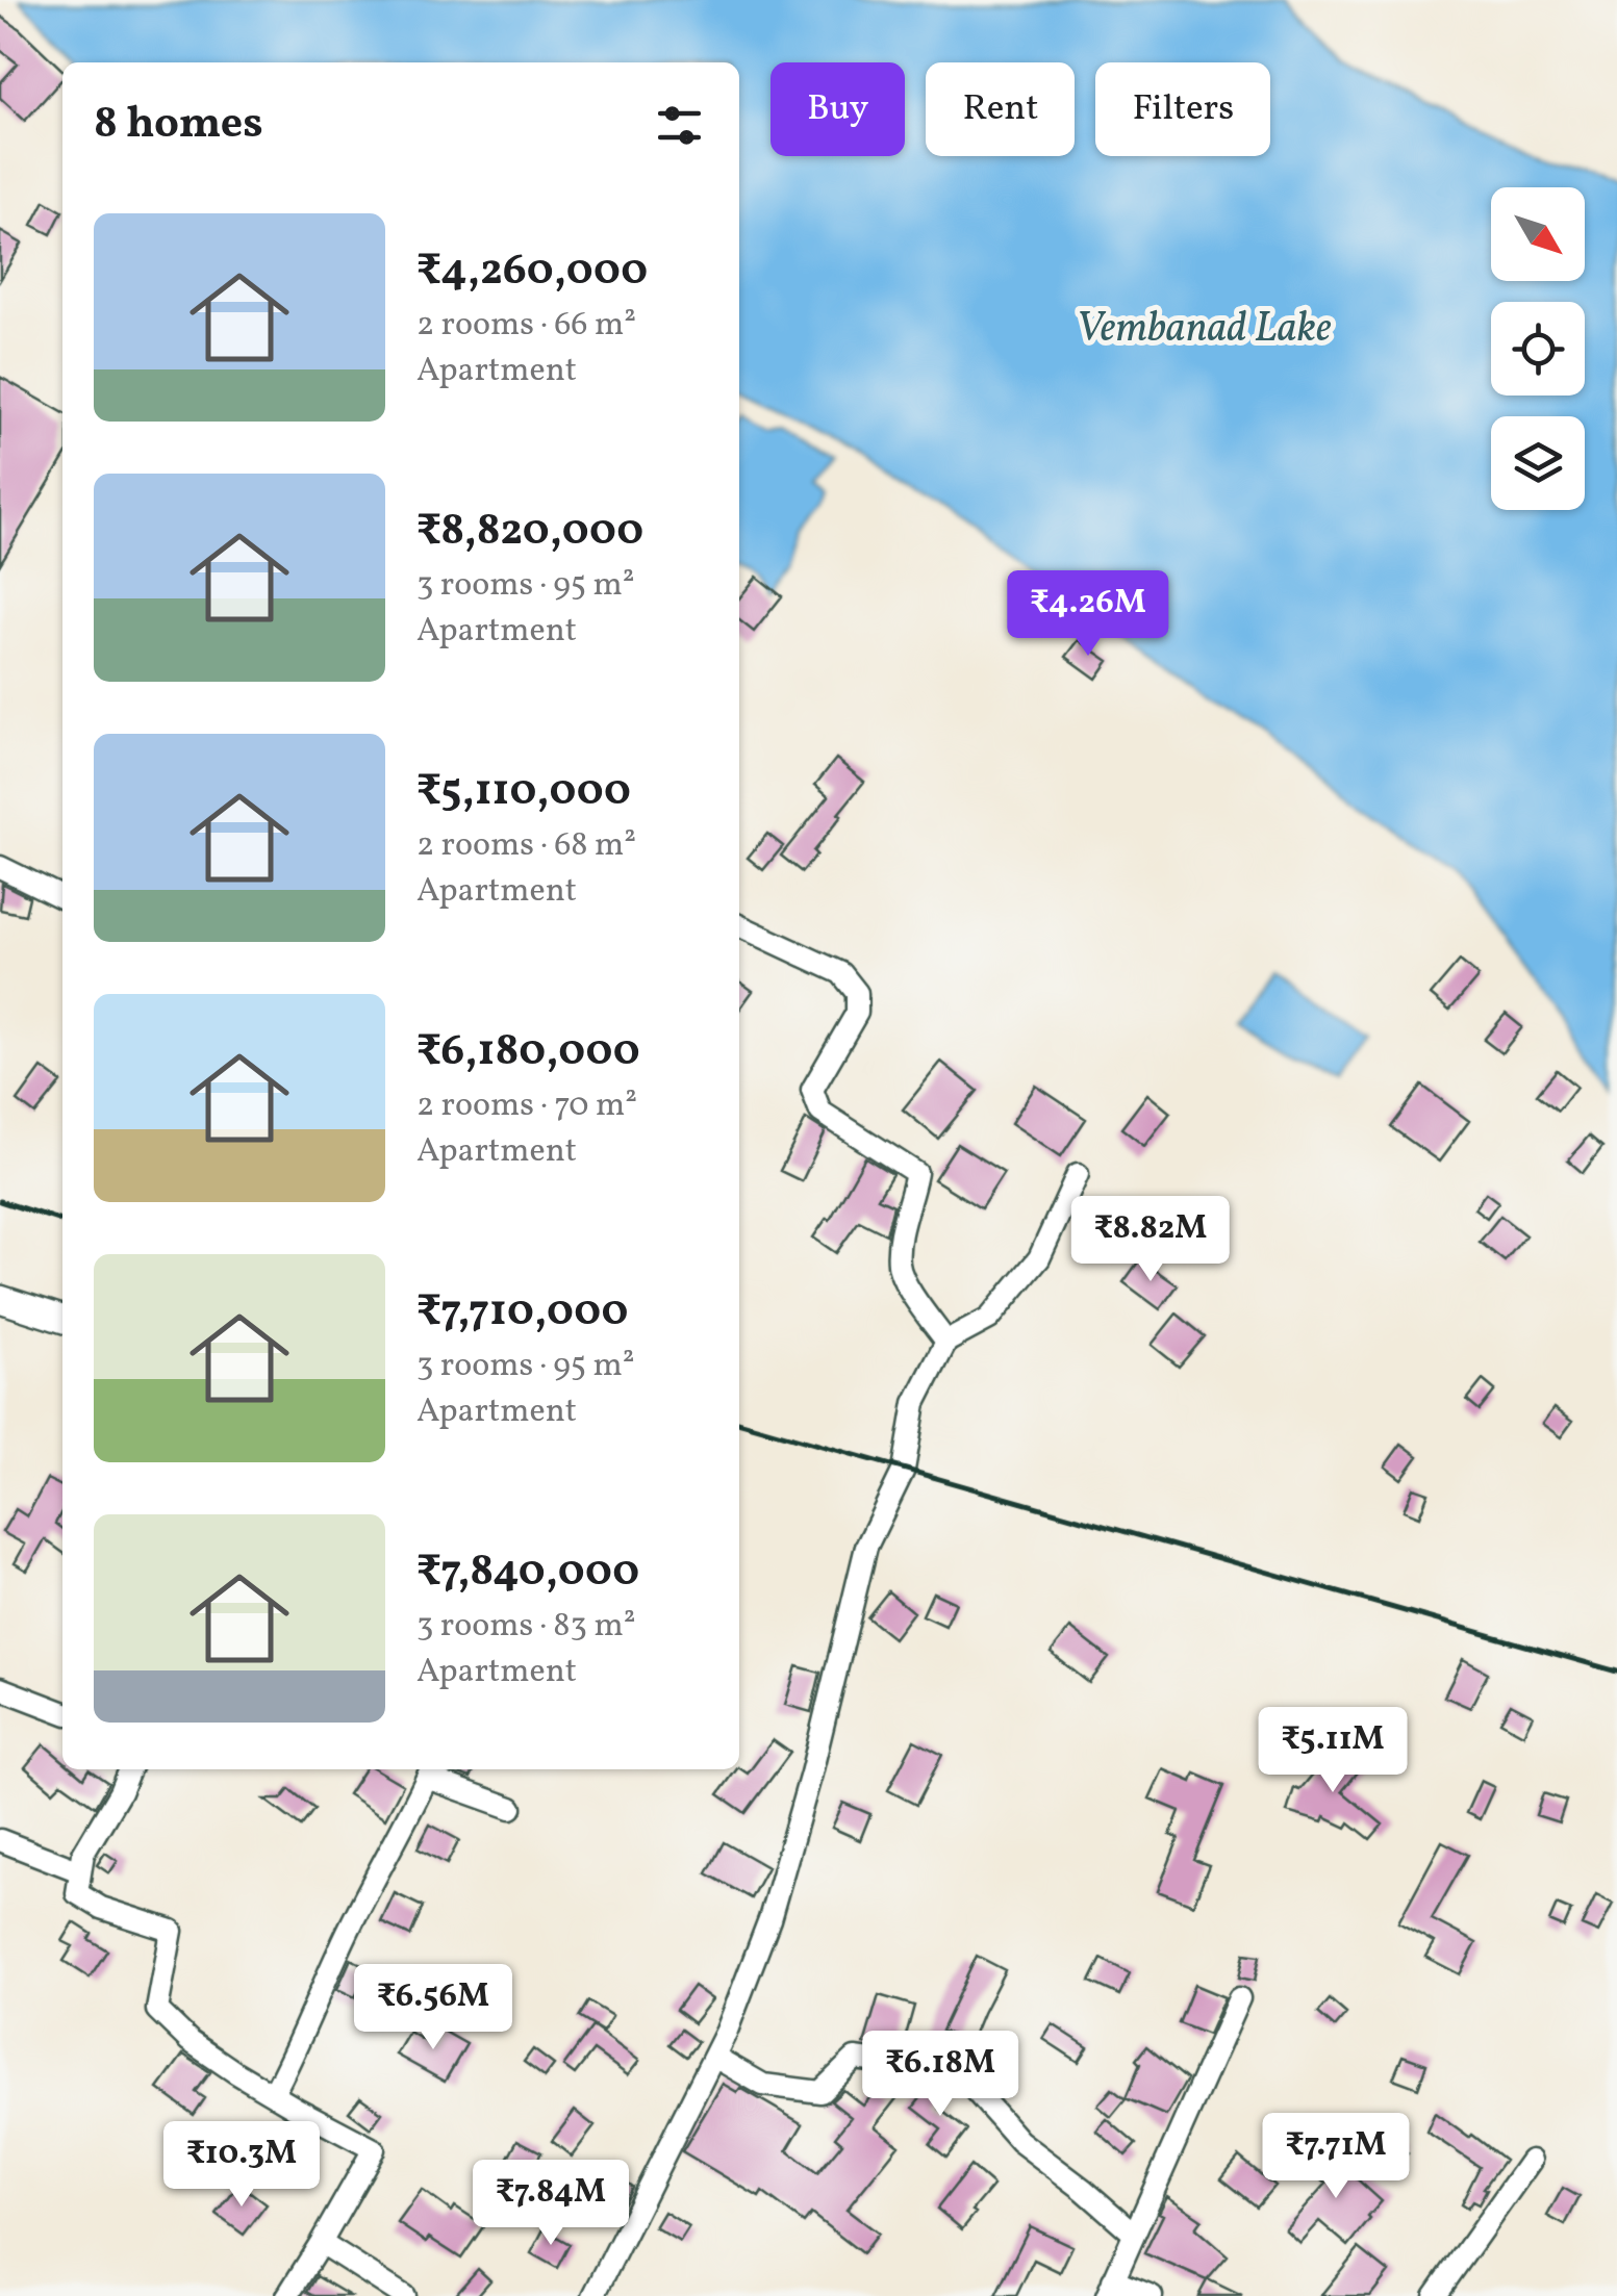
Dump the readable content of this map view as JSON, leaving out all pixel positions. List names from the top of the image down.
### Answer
{
  "water": ["Vembanad Lake"],
  "north": "bottom right",
  "page": {
    "chip": ["Buy", "Rent", "Filters"],
    "heading": "8 homes",
    "list": [
      {
        "name": "₹4,260,000",
        "note": "2 rooms · 66 m² · Apartment"
      },
      {
        "name": "₹8,820,000",
        "note": "3 rooms · 95 m² · Apartment"
      },
      {
        "name": "₹5,110,000",
        "note": "2 rooms · 68 m² · Apartment"
      },
      {
        "name": "₹6,180,000",
        "note": "2 rooms · 70 m² · Apartment"
      },
      {
        "name": "₹7,710,000",
        "note": "3 rooms · 95 m² · Apartment"
      },
      {
        "name": "₹7,840,000",
        "note": "3 rooms · 83 m² · Apartment"
      }
    ],
    "price": [
      "₹4.26M",
      "₹8.82M",
      "₹5.11M",
      "₹6.56M",
      "₹6.18M",
      "₹7.71M",
      "₹10.3M",
      "₹7.84M"
    ]
  }
}
